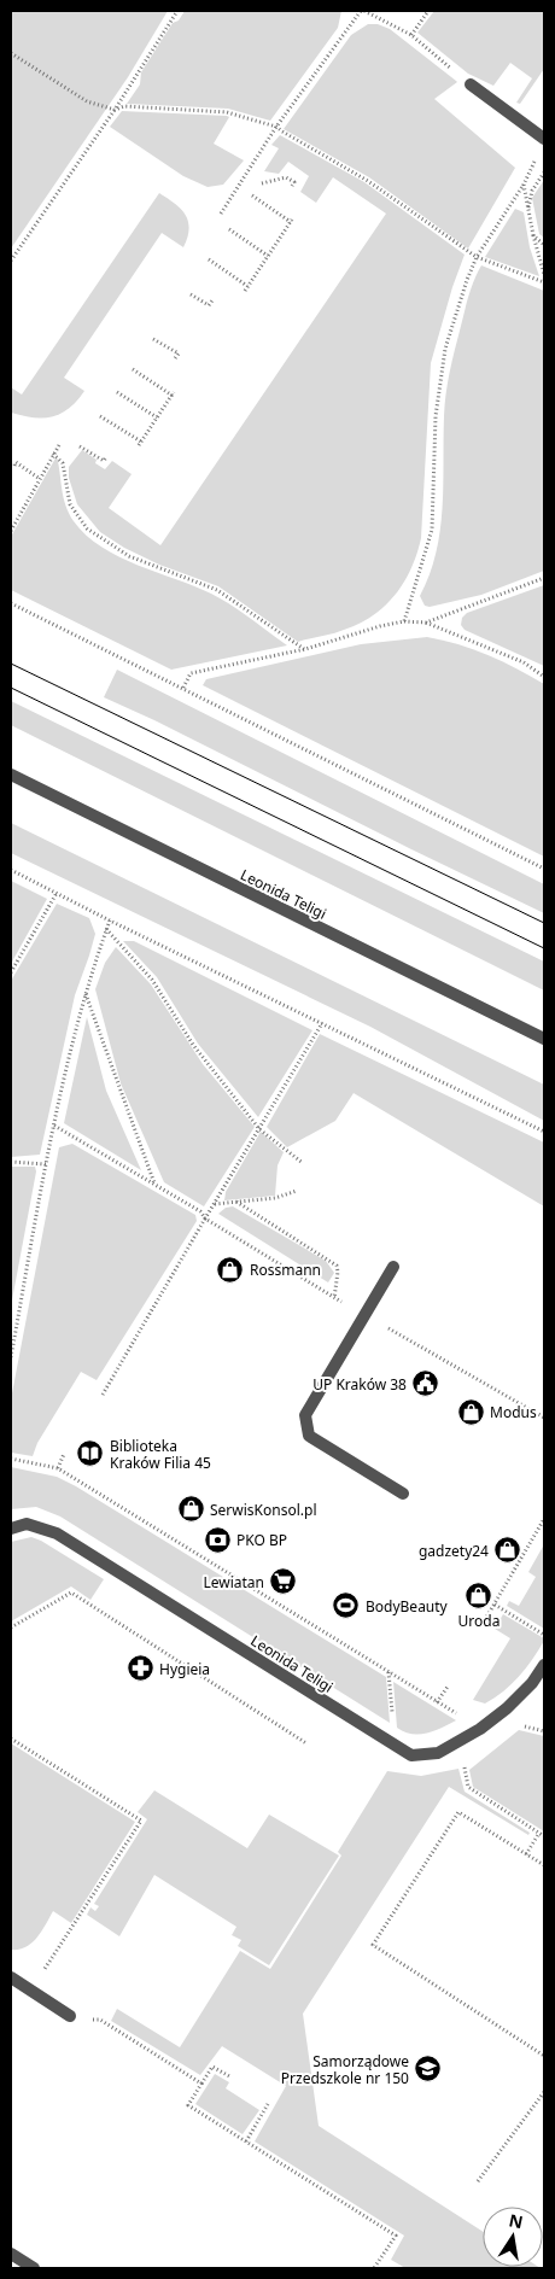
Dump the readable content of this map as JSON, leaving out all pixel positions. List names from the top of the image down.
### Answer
{
  "streets": {
    "street": ["Leonida Teligi"]
  },
  "places": {
    "shop": [
      "Rossmann",
      "Modus",
      "SerwisKonsol.pl",
      "gadzety24",
      "Uroda"
    ],
    "public building": ["UP Kraków 38"],
    "library": ["Biblioteka Kraków Filia 45"],
    "bank": ["PKO BP"],
    "supermarket": ["Lewiatan"],
    "sports": ["BodyBeauty"],
    "pharmacy": ["Hygieia"],
    "school or university": ["Samorządowe Przedszkole nr 150"]
  },
  "north": "top"
}
